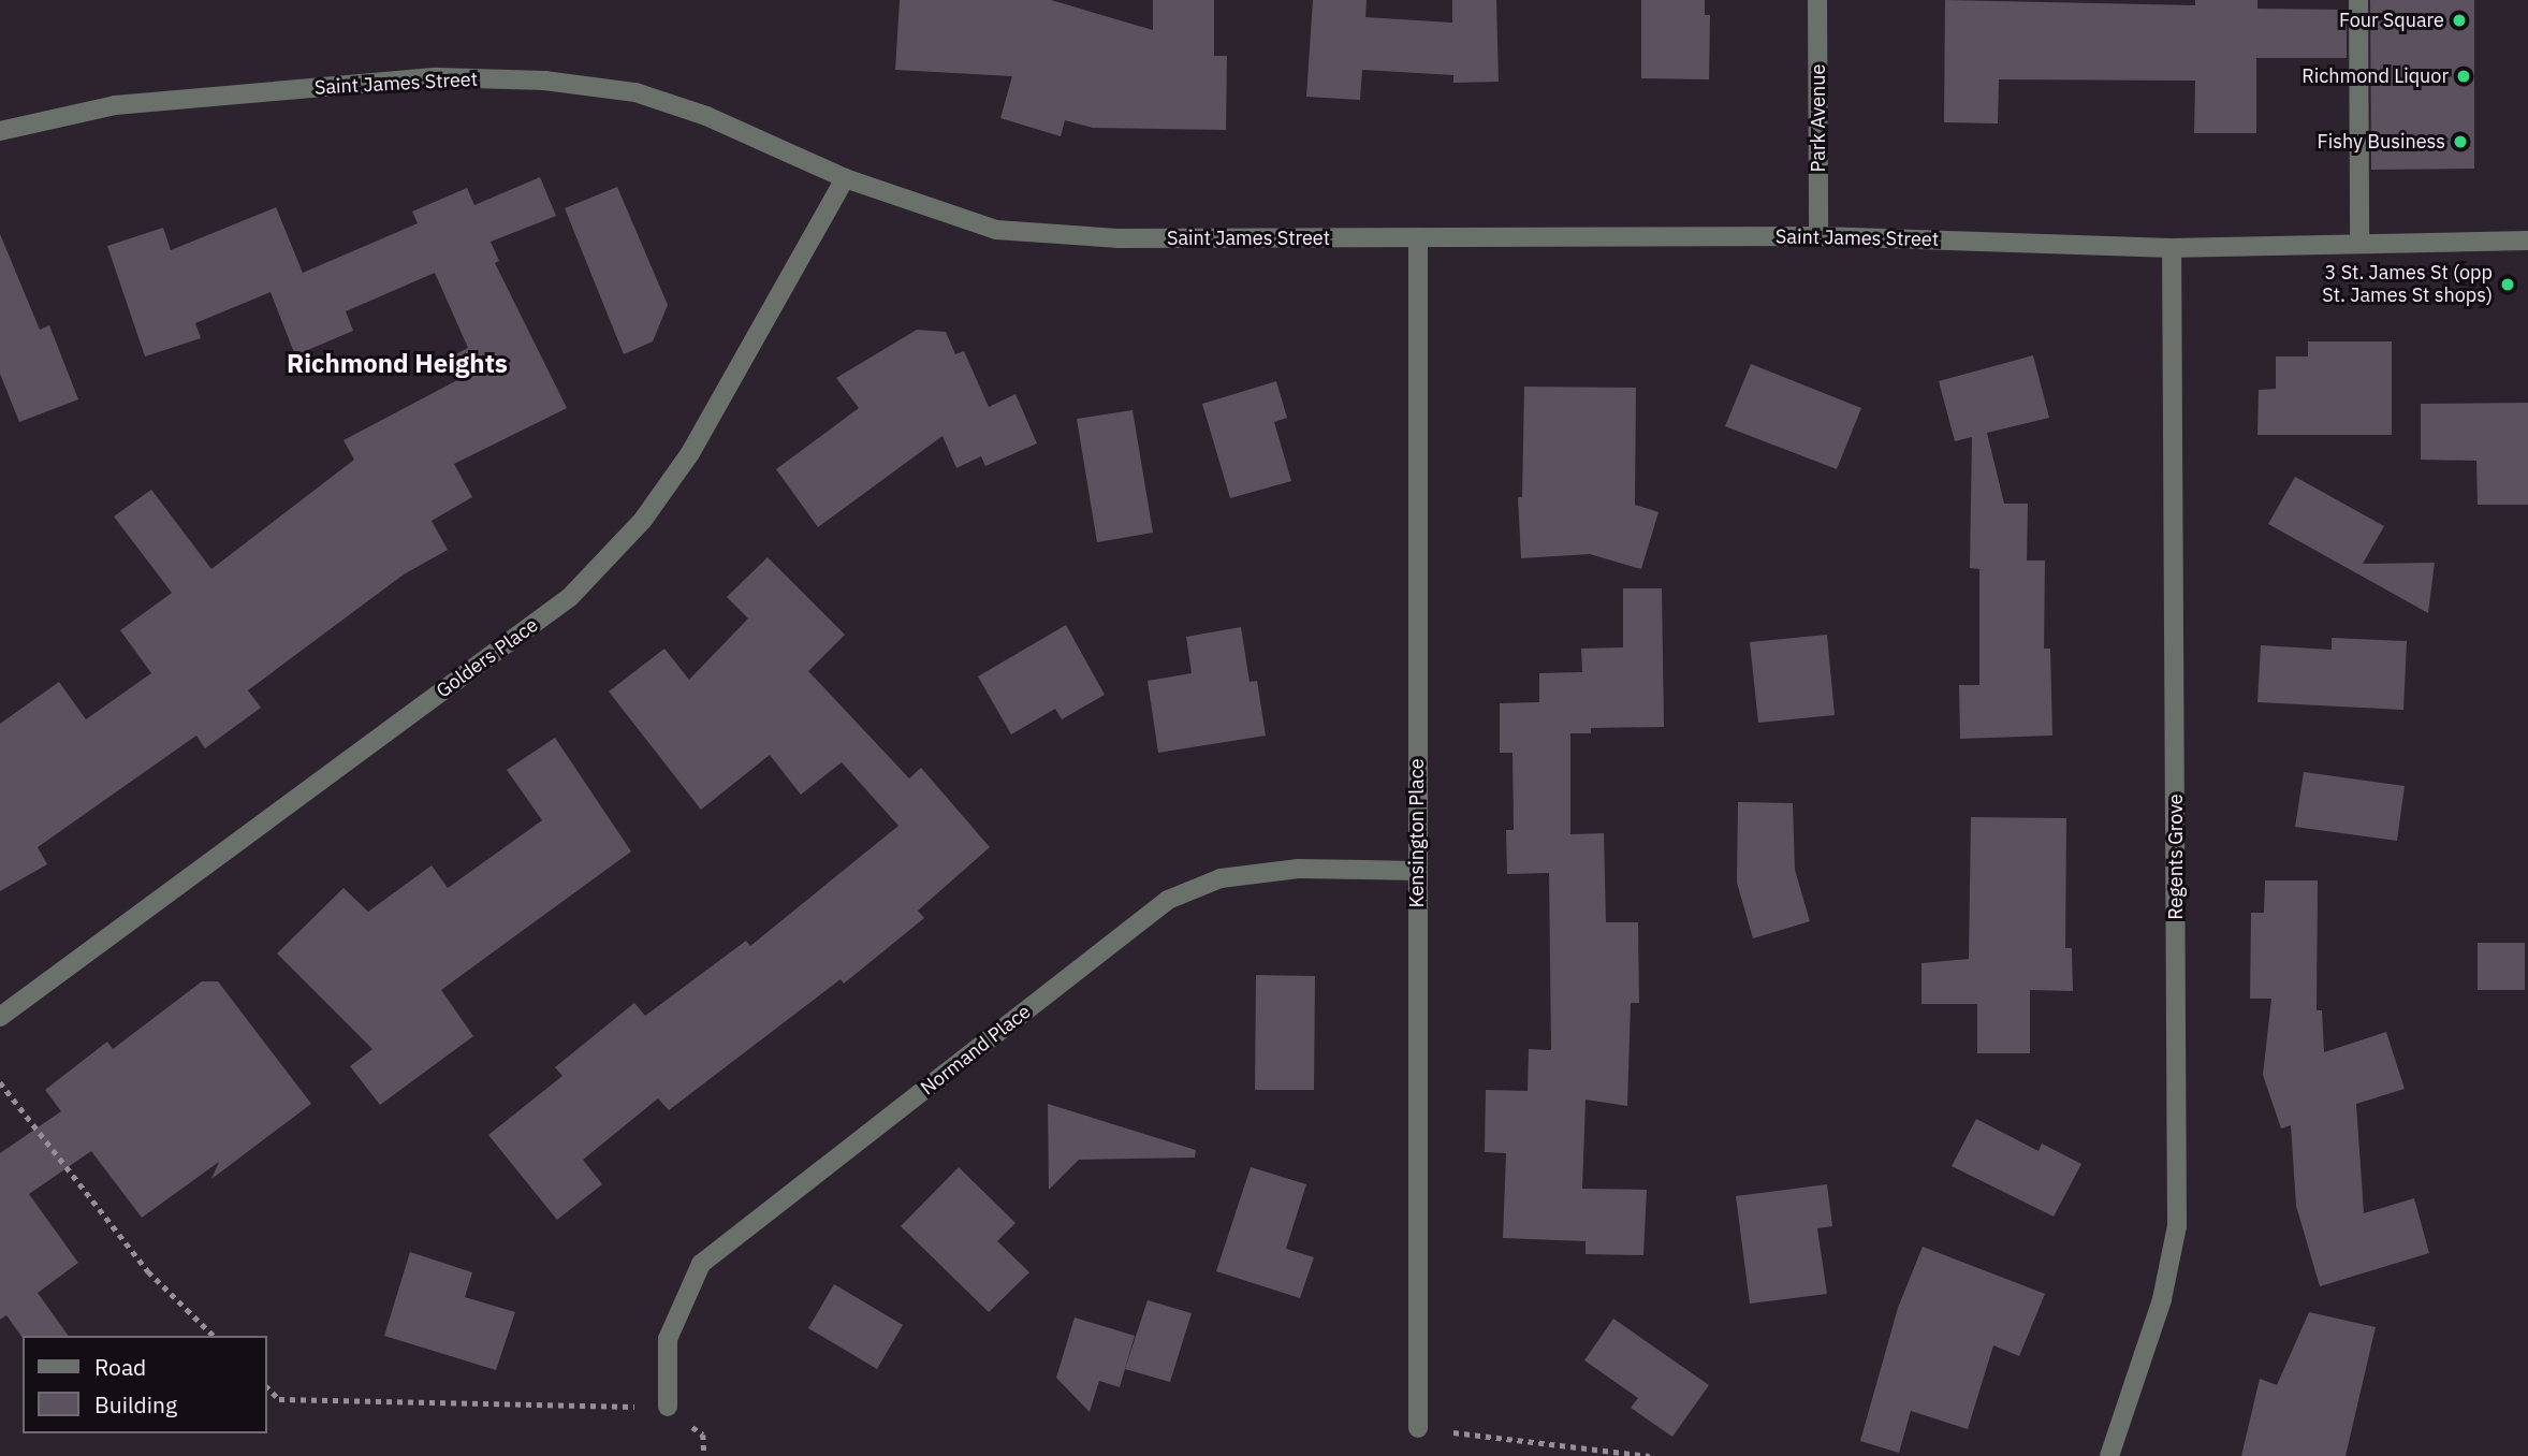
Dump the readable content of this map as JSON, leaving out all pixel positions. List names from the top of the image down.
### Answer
{
  "streets": {
    "street": [
      "Saint James Street",
      "Park Avenue",
      "Golders Place",
      "Kensington Place",
      "Regents Grove",
      "Normand Place"
    ]
  },
  "crossings": [
    ["Saint James Street", "Park Avenue"],
    ["Saint James Street", "Golders Place"],
    ["Saint James Street", "Kensington Place"],
    ["Saint James Street", "Regents Grove"],
    ["Kensington Place", "Normand Place"]
  ],
  "districts": ["Richmond Heights"],
  "places": [
    "Four Square",
    "Richmond Liquor",
    "Fishy Business",
    "3 St. James St (opp St. James St shops)"
  ],
  "legend": ["Road", "Building"]
}
